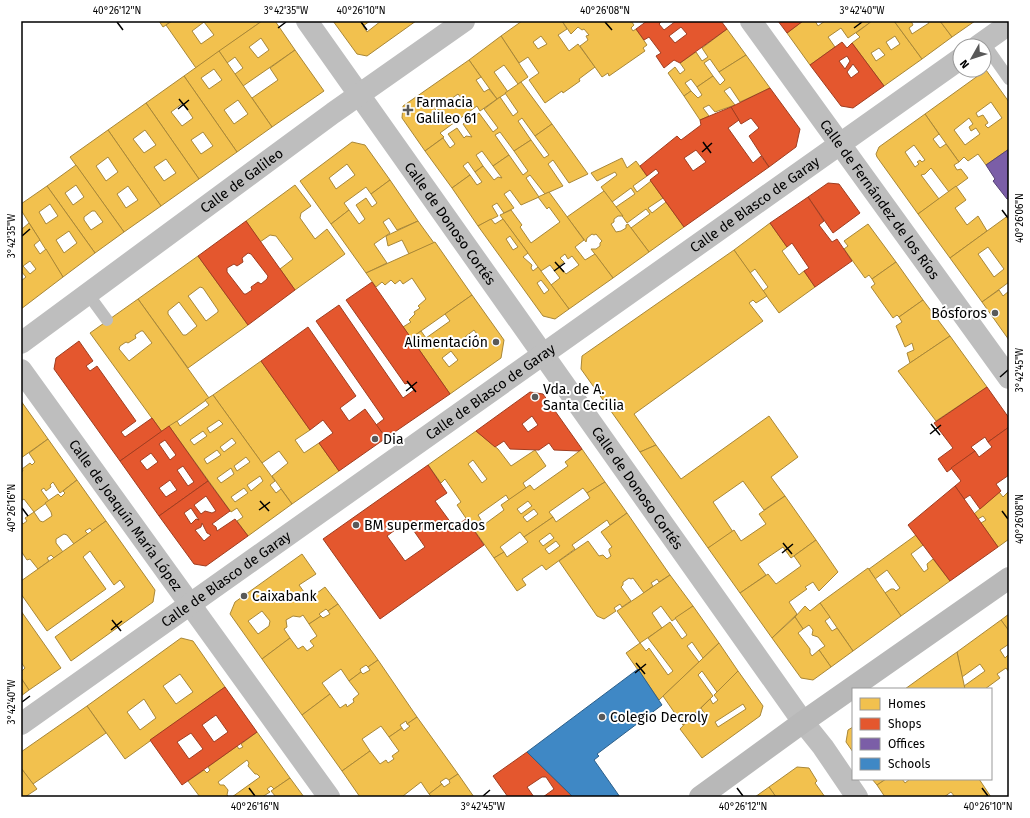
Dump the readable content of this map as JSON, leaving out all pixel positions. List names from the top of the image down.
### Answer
{
  "streets": {
    "street": [
      "Calle de Galileo",
      "Calle de Fernández de los Ríos",
      "Calle de Blasco de Garay",
      "Calle de Donoso Cortés",
      "Calle de Joaquín María López"
    ]
  },
  "crossings": [
    ["Calle de Galileo", "Calle de Donoso Cortés"],
    ["Calle de Fernández de los Ríos", "Calle de Blasco de Garay"],
    ["Calle de Blasco de Garay", "Calle de Donoso Cortés"],
    ["Calle de Blasco de Garay", "Calle de Joaquín María López"]
  ],
  "places": {
    "health": ["Farmacia Galileo 61"],
    "other": [
      "Bósforos",
      "Alimentación",
      "Vda. de A. Santa Cecilia",
      "Dia",
      "BM supermercados",
      "Caixabank",
      "Colegio Decroly"
    ]
  },
  "legend": [
    "Homes",
    "Shops",
    "Offices",
    "Schools"
  ],
  "north": "bottom left",
  "coordinates": [
    "40°26'12\"N",
    "3°42'35\"W",
    "40°26'10\"N",
    "40°26'08\"N",
    "3°42'40\"W",
    "40°26'06\"N",
    "3°42'45\"W",
    "40°26'16\"N"
  ]
}
